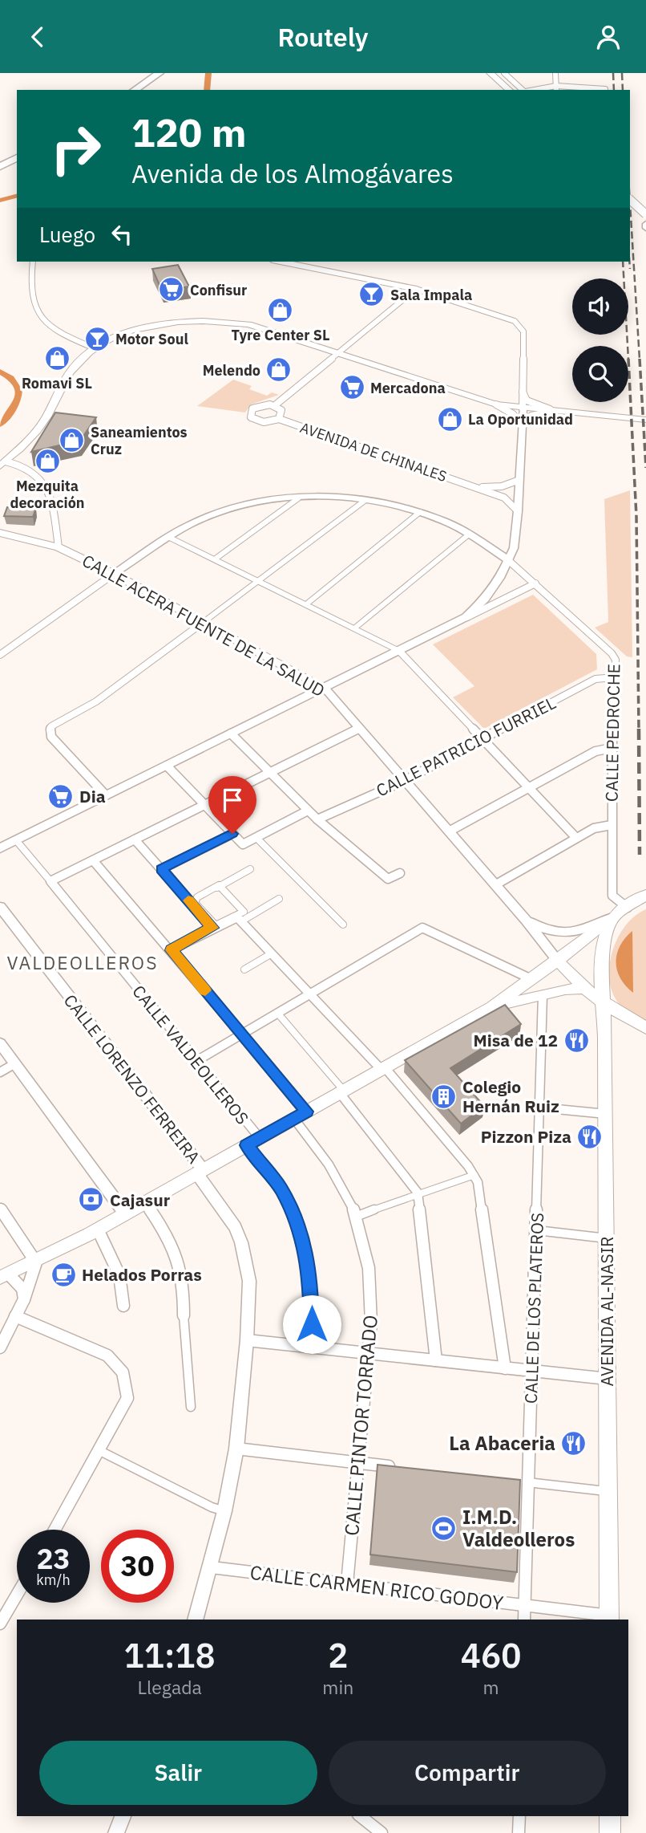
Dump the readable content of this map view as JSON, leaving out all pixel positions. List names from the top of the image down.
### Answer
{
  "streets": {
    "main road": ["CALLE ACERA FUENTE DE LA SALUD", "AVENIDA AL-NASIR"],
    "street": [
      "AVENIDA DE CHINALES",
      "CALLE PEDROCHE",
      "CALLE PATRICIO FURRIEL",
      "CALLE VALDEOLLEROS",
      "CALLE LORENZO FERREIRA",
      "CALLE DE LOS PLATEROS",
      "CALLE PINTOR TORRADO",
      "CALLE CARMEN RICO GODOY"
    ]
  },
  "crossings": [
    ["CALLE ACERA FUENTE DE LA SALUD", "CALLE PATRICIO FURRIEL"],
    ["CALLE PEDROCHE", "CALLE PATRICIO FURRIEL"],
    ["CALLE LORENZO FERREIRA", "CALLE CARMEN RICO GODOY"],
    ["CALLE DE LOS PLATEROS", "CALLE CARMEN RICO GODOY"],
    ["AVENIDA AL-NASIR", "CALLE CARMEN RICO GODOY"],
    ["CALLE PINTOR TORRADO", "CALLE CARMEN RICO GODOY"]
  ],
  "districts": ["VALDEOLLEROS"],
  "places": {
    "supermarket": ["Confisur", "Mercadona", "Dia"],
    "bar": ["Sala Impala", "Motor Soul"],
    "shop": [
      "Tyre Center SL",
      "Romavi SL",
      "Melendo",
      "La Oportunidad",
      "Saneamientos Cruz",
      "Mezquita decoración"
    ],
    "restaurant": ["Misa de 12", "Pizzon Piza", "La Abaceria"],
    "building": ["Colegio Hernán Ruiz"],
    "bank": ["Cajasur"],
    "cafe": ["Helados Porras"],
    "sports": ["I.M.D. Valdeolleros"]
  },
  "page": {
    "header": "Routely",
    "turn": ["120 m", "Avenida de los Almogávares"],
    "then": "Luego",
    "speed": "23 km/h",
    "limit": "30",
    "eta": [
      "11:18",
      "Llegada",
      "2",
      "min",
      "460",
      "m"
    ],
    "buttons": ["Salir", "Compartir"]
  }
}
